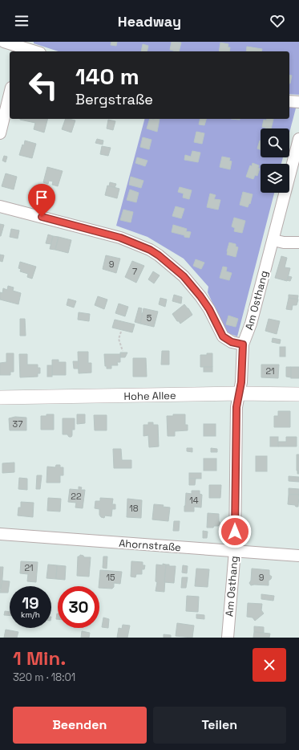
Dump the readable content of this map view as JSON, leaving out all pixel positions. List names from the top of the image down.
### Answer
{
  "streets": {
    "street": ["Am Osthang", "Hohe Allee", "Ahornstraße"]
  },
  "crossings": [
    ["Am Osthang", "Hohe Allee"],
    ["Am Osthang", "Ahornstraße"]
  ],
  "house_numbers": [
    "9",
    "7",
    "5",
    "21",
    "37",
    "22",
    "14",
    "18",
    "21",
    "15",
    "9"
  ],
  "page": {
    "header": "Headway",
    "turn": ["140 m", "Bergstraße"],
    "speed": "19 km/h",
    "limit": "30",
    "heading": ["1 Min.", "320 m · 18:01"],
    "buttons": ["Beenden", "Teilen"]
  }
}
